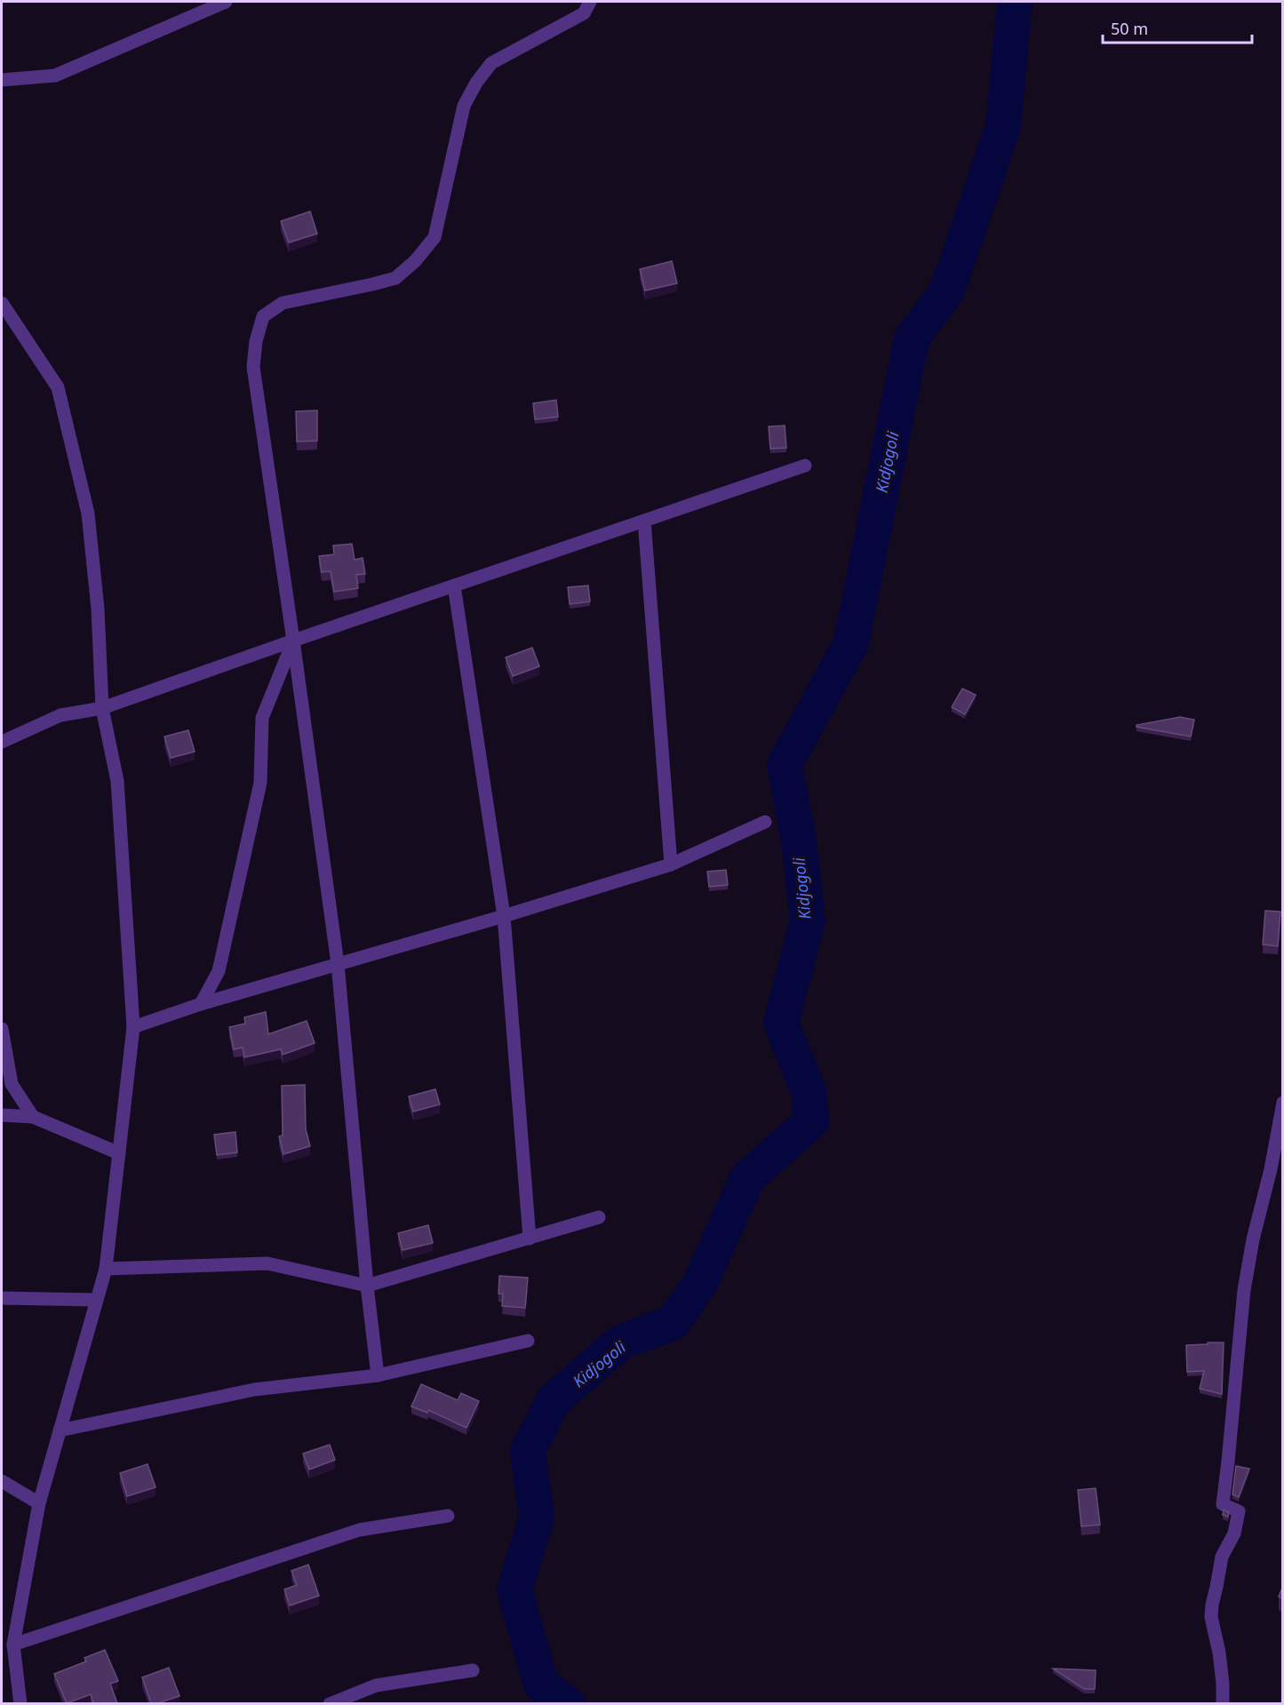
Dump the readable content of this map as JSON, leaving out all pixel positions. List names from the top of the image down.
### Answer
{
  "water": ["Kidjogoli"],
  "scale_bar": "50 m"
}
